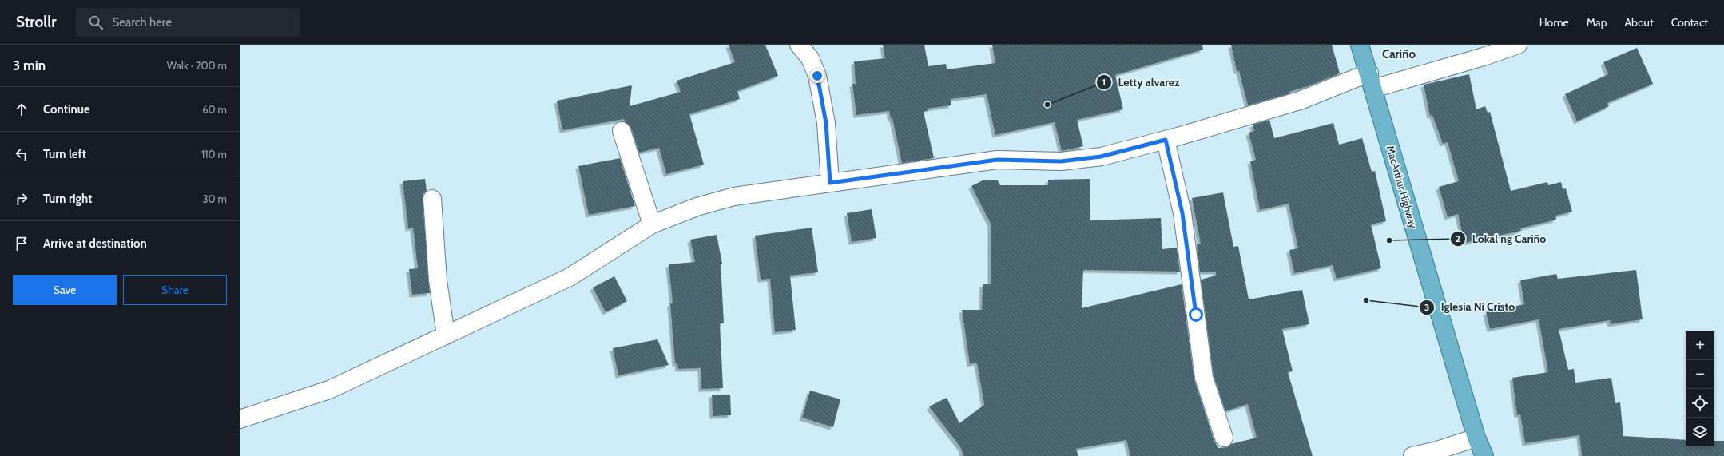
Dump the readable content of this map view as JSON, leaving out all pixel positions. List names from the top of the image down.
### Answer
{
  "streets": {
    "highway": ["MacArthur Highway"]
  },
  "districts": ["Cariño"],
  "places": ["Letty alvarez", "Lokal ng Cariño", "Iglesia Ni Cristo"],
  "page": {
    "header": "Strollr",
    "search": "Search here",
    "nav": [
      "Home",
      "Map",
      "About",
      "Contact"
    ],
    "heading": ["3 min", "Walk · 200 m"],
    "list": [
      ["Continue", "60 m"],
      ["Turn left", "110 m"],
      ["Turn right", "30 m"],
      "Arrive at destination"
    ],
    "buttons": ["Save", "Share"],
    "map_buttons": ["+", "−"]
  }
}
